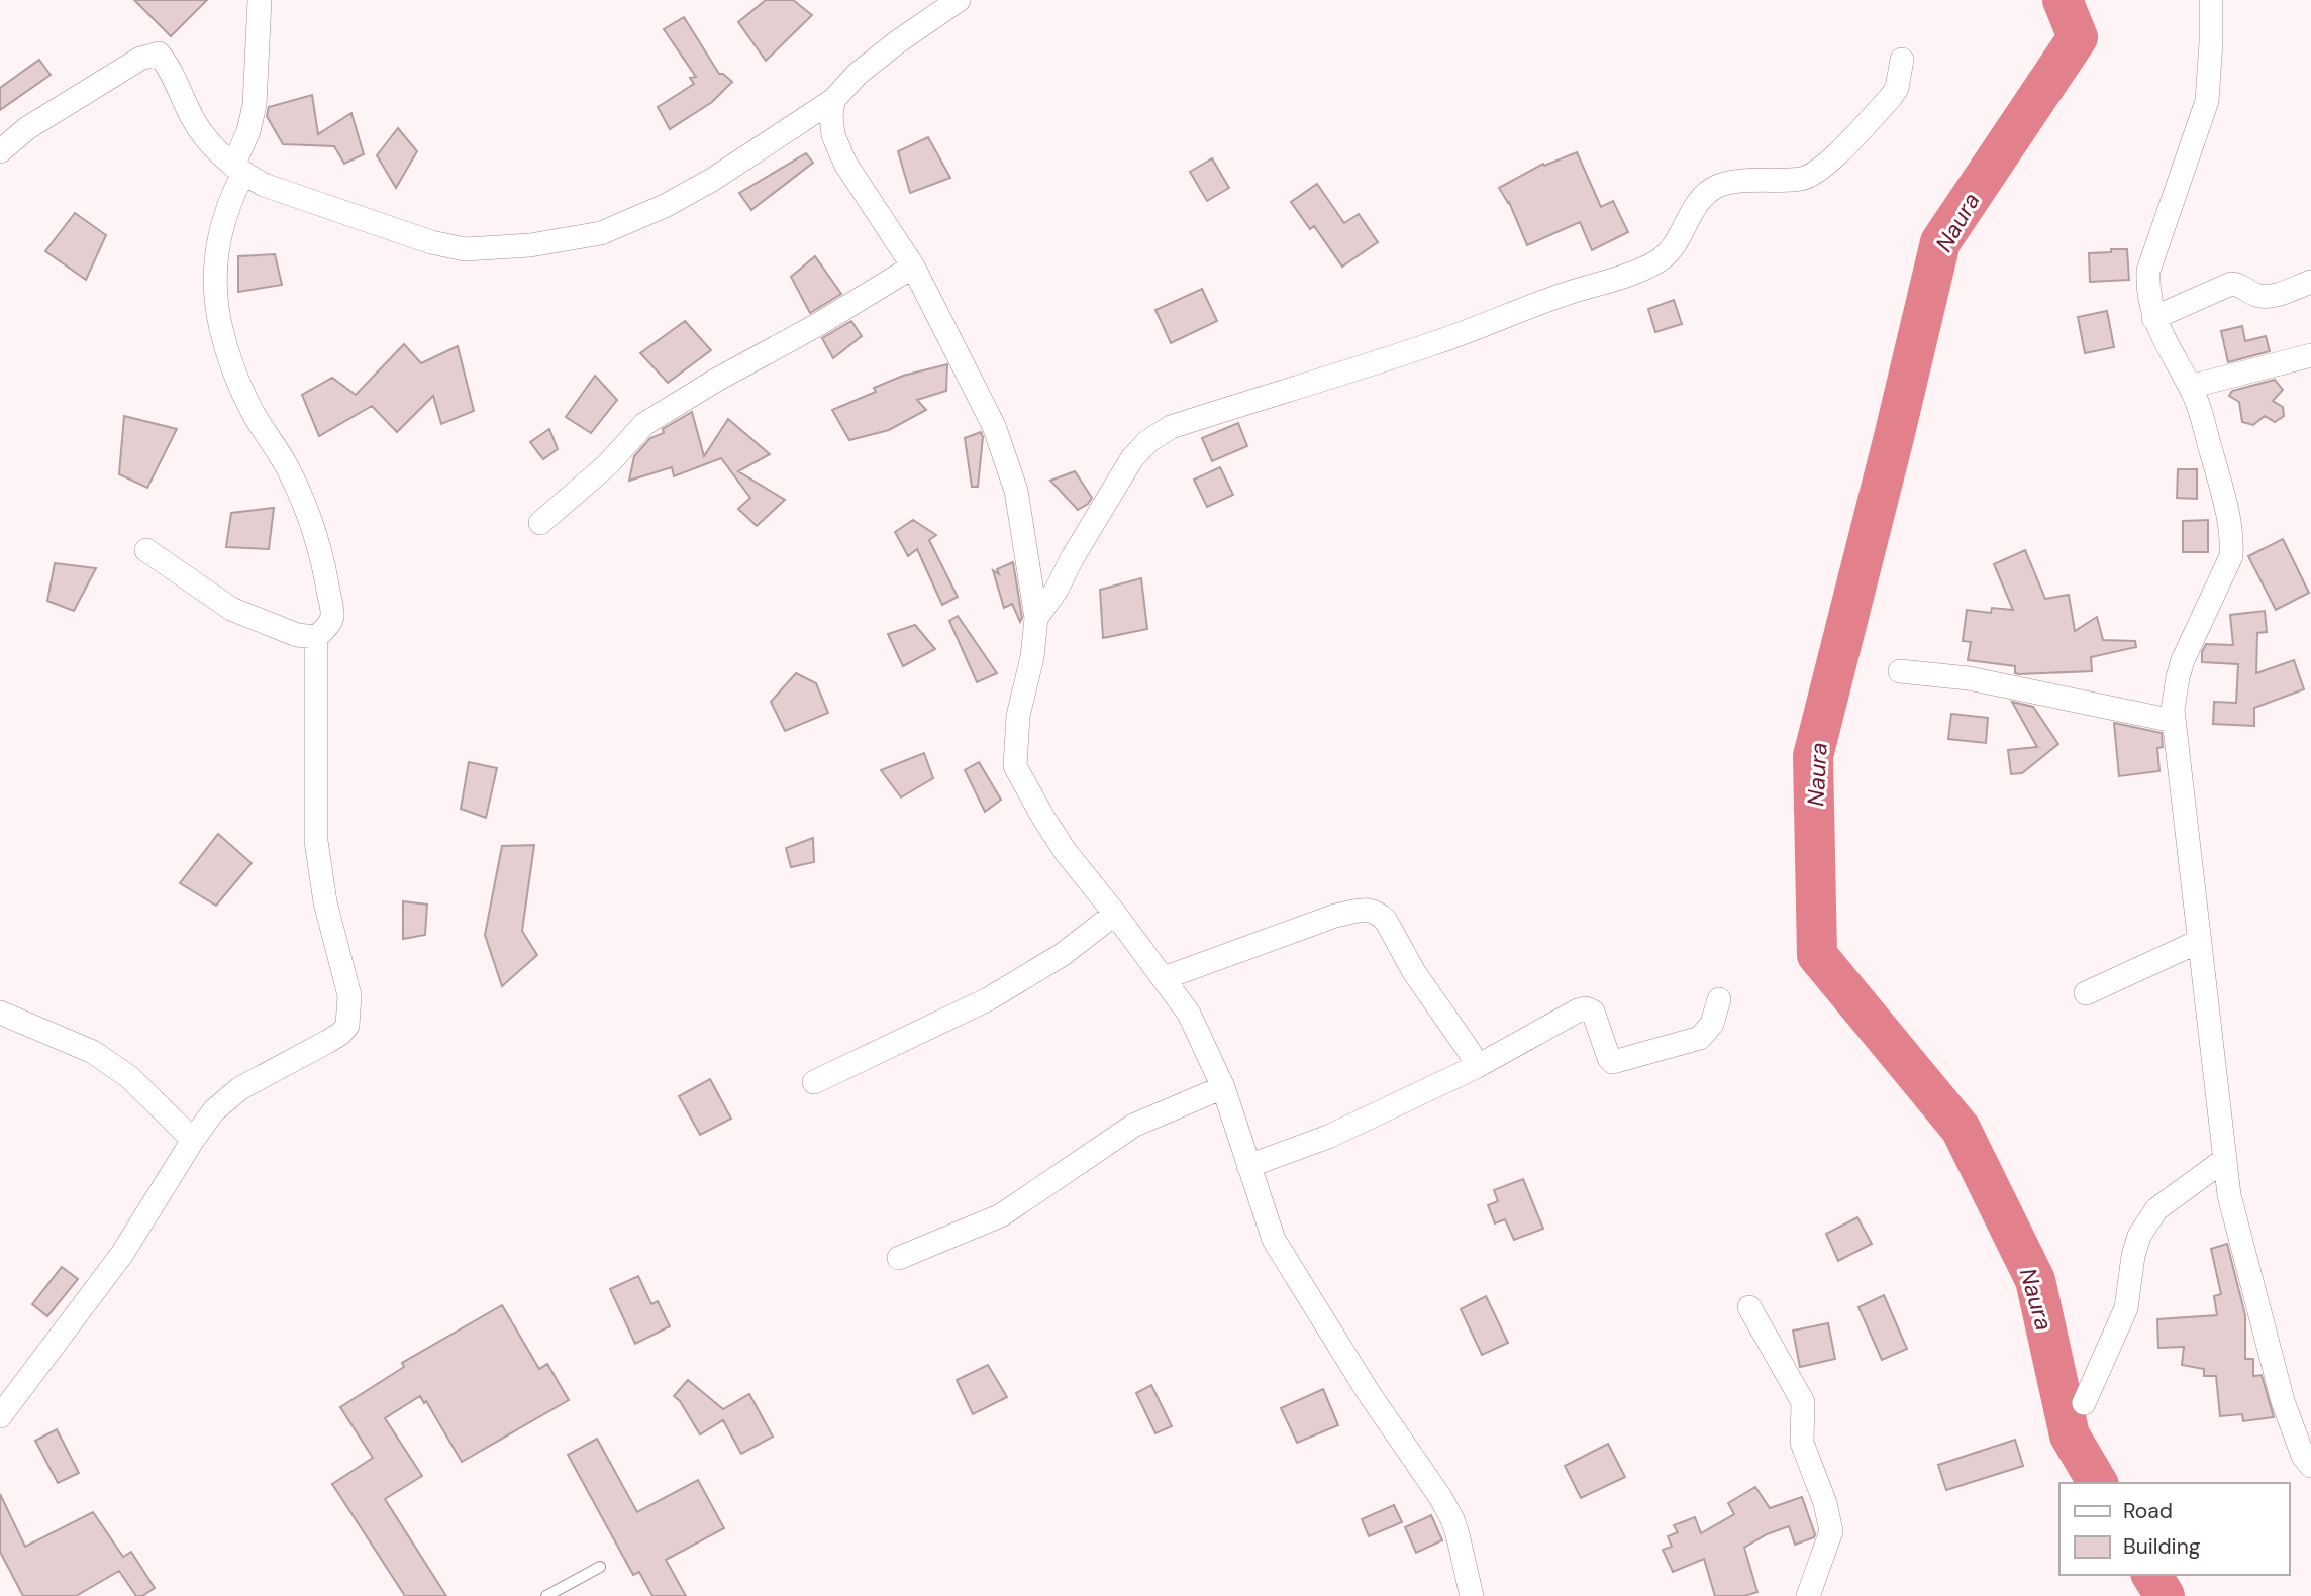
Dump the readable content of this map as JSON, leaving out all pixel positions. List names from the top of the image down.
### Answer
{
  "water": ["Naura"],
  "legend": ["Road", "Building"]
}
